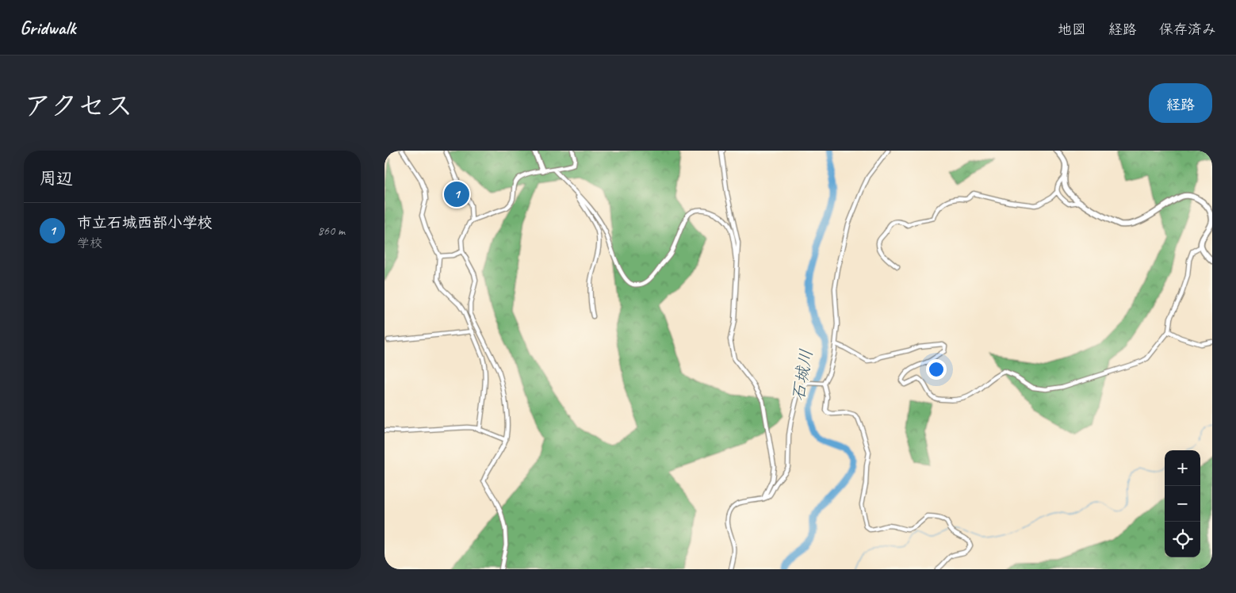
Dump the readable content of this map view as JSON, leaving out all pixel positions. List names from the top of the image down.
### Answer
{
  "water": ["石城川"],
  "page": {
    "header": "Gridwalk",
    "nav": ["地図", "経路", "保存済み"],
    "title": "アクセス",
    "buttons": "経路",
    "heading": "周辺",
    "pins": "1",
    "list": [
      {
        "mark": "1",
        "name": "市立石城西部小学校",
        "note": "学校",
        "value": "860 m"
      }
    ],
    "map_buttons": ["+", "−"]
  }
}
